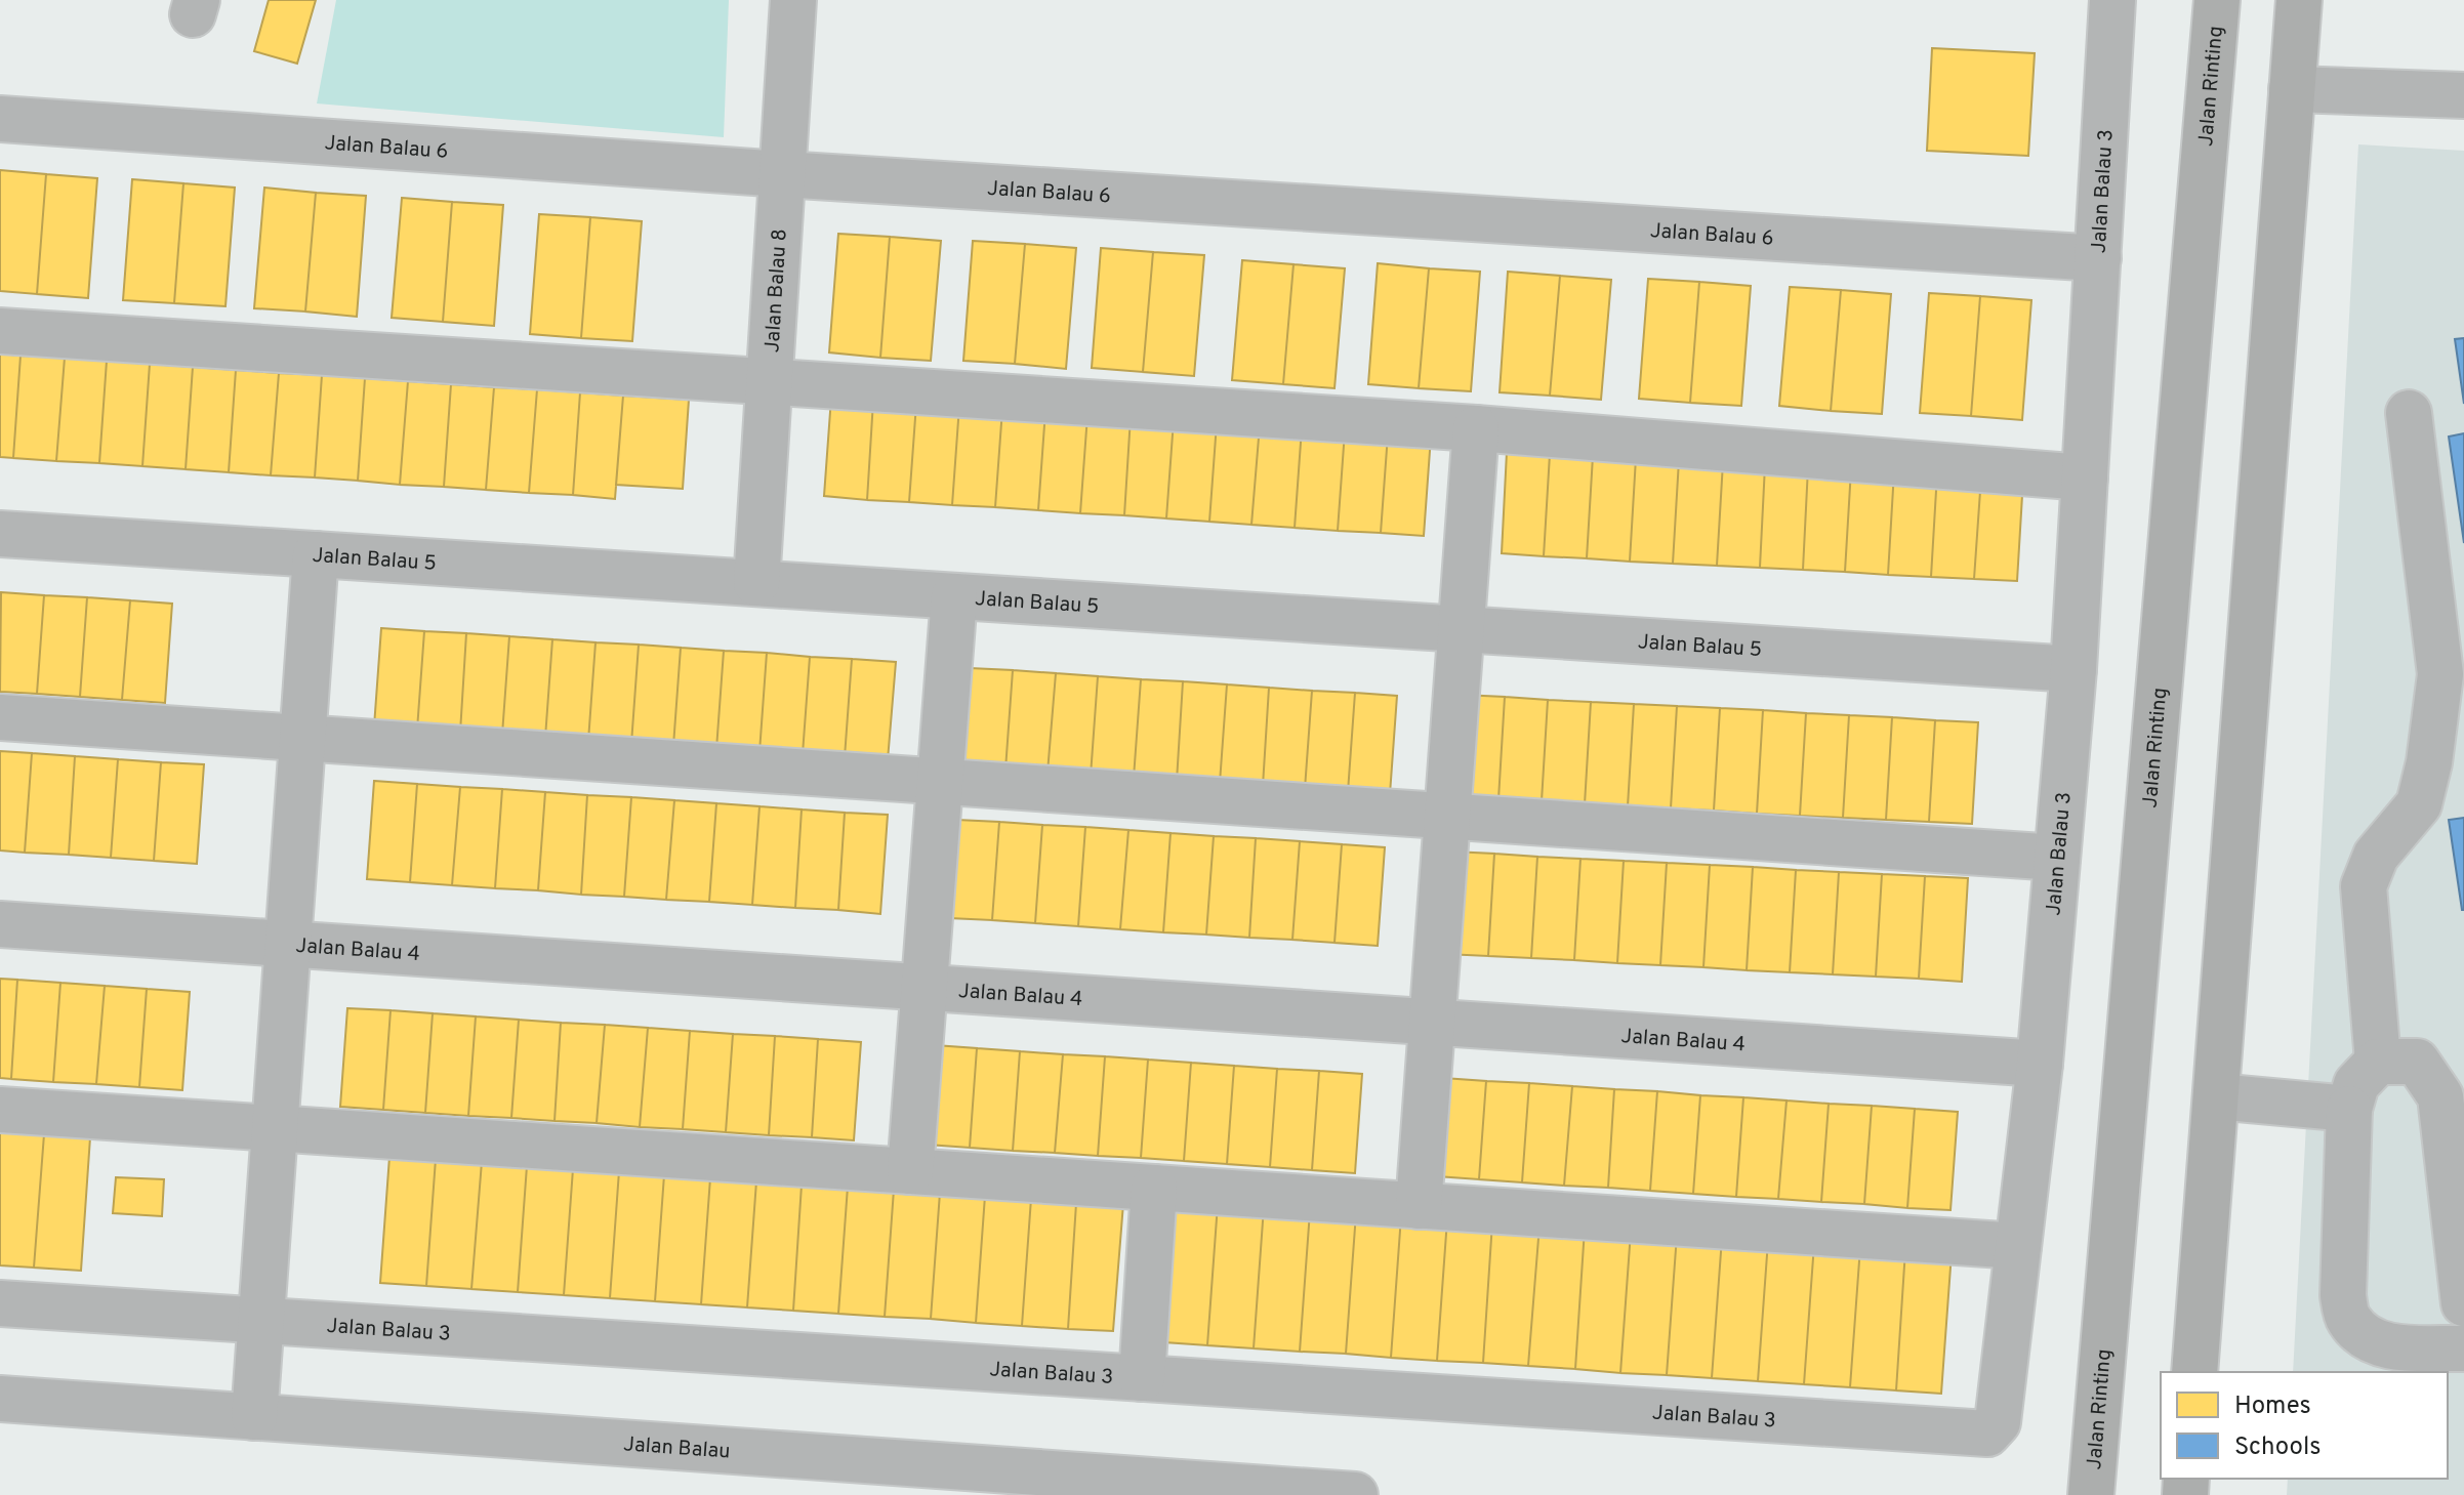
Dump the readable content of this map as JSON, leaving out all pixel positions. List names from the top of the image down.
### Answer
{
  "streets": {
    "main road": ["Jalan Rinting"],
    "street": [
      "Jalan Balau 6",
      "Jalan Balau 3",
      "Jalan Balau 8",
      "Jalan Balau 5",
      "Jalan Balau 4",
      "Jalan Balau"
    ]
  },
  "crossings": [
    ["Jalan Balau 6", "Jalan Balau 3"],
    ["Jalan Balau 6", "Jalan Balau 8"],
    ["Jalan Balau 3", "Jalan Balau 5"],
    ["Jalan Balau 3", "Jalan Balau 4"],
    ["Jalan Balau 8", "Jalan Balau 5"]
  ],
  "legend": ["Homes", "Schools"]
}
